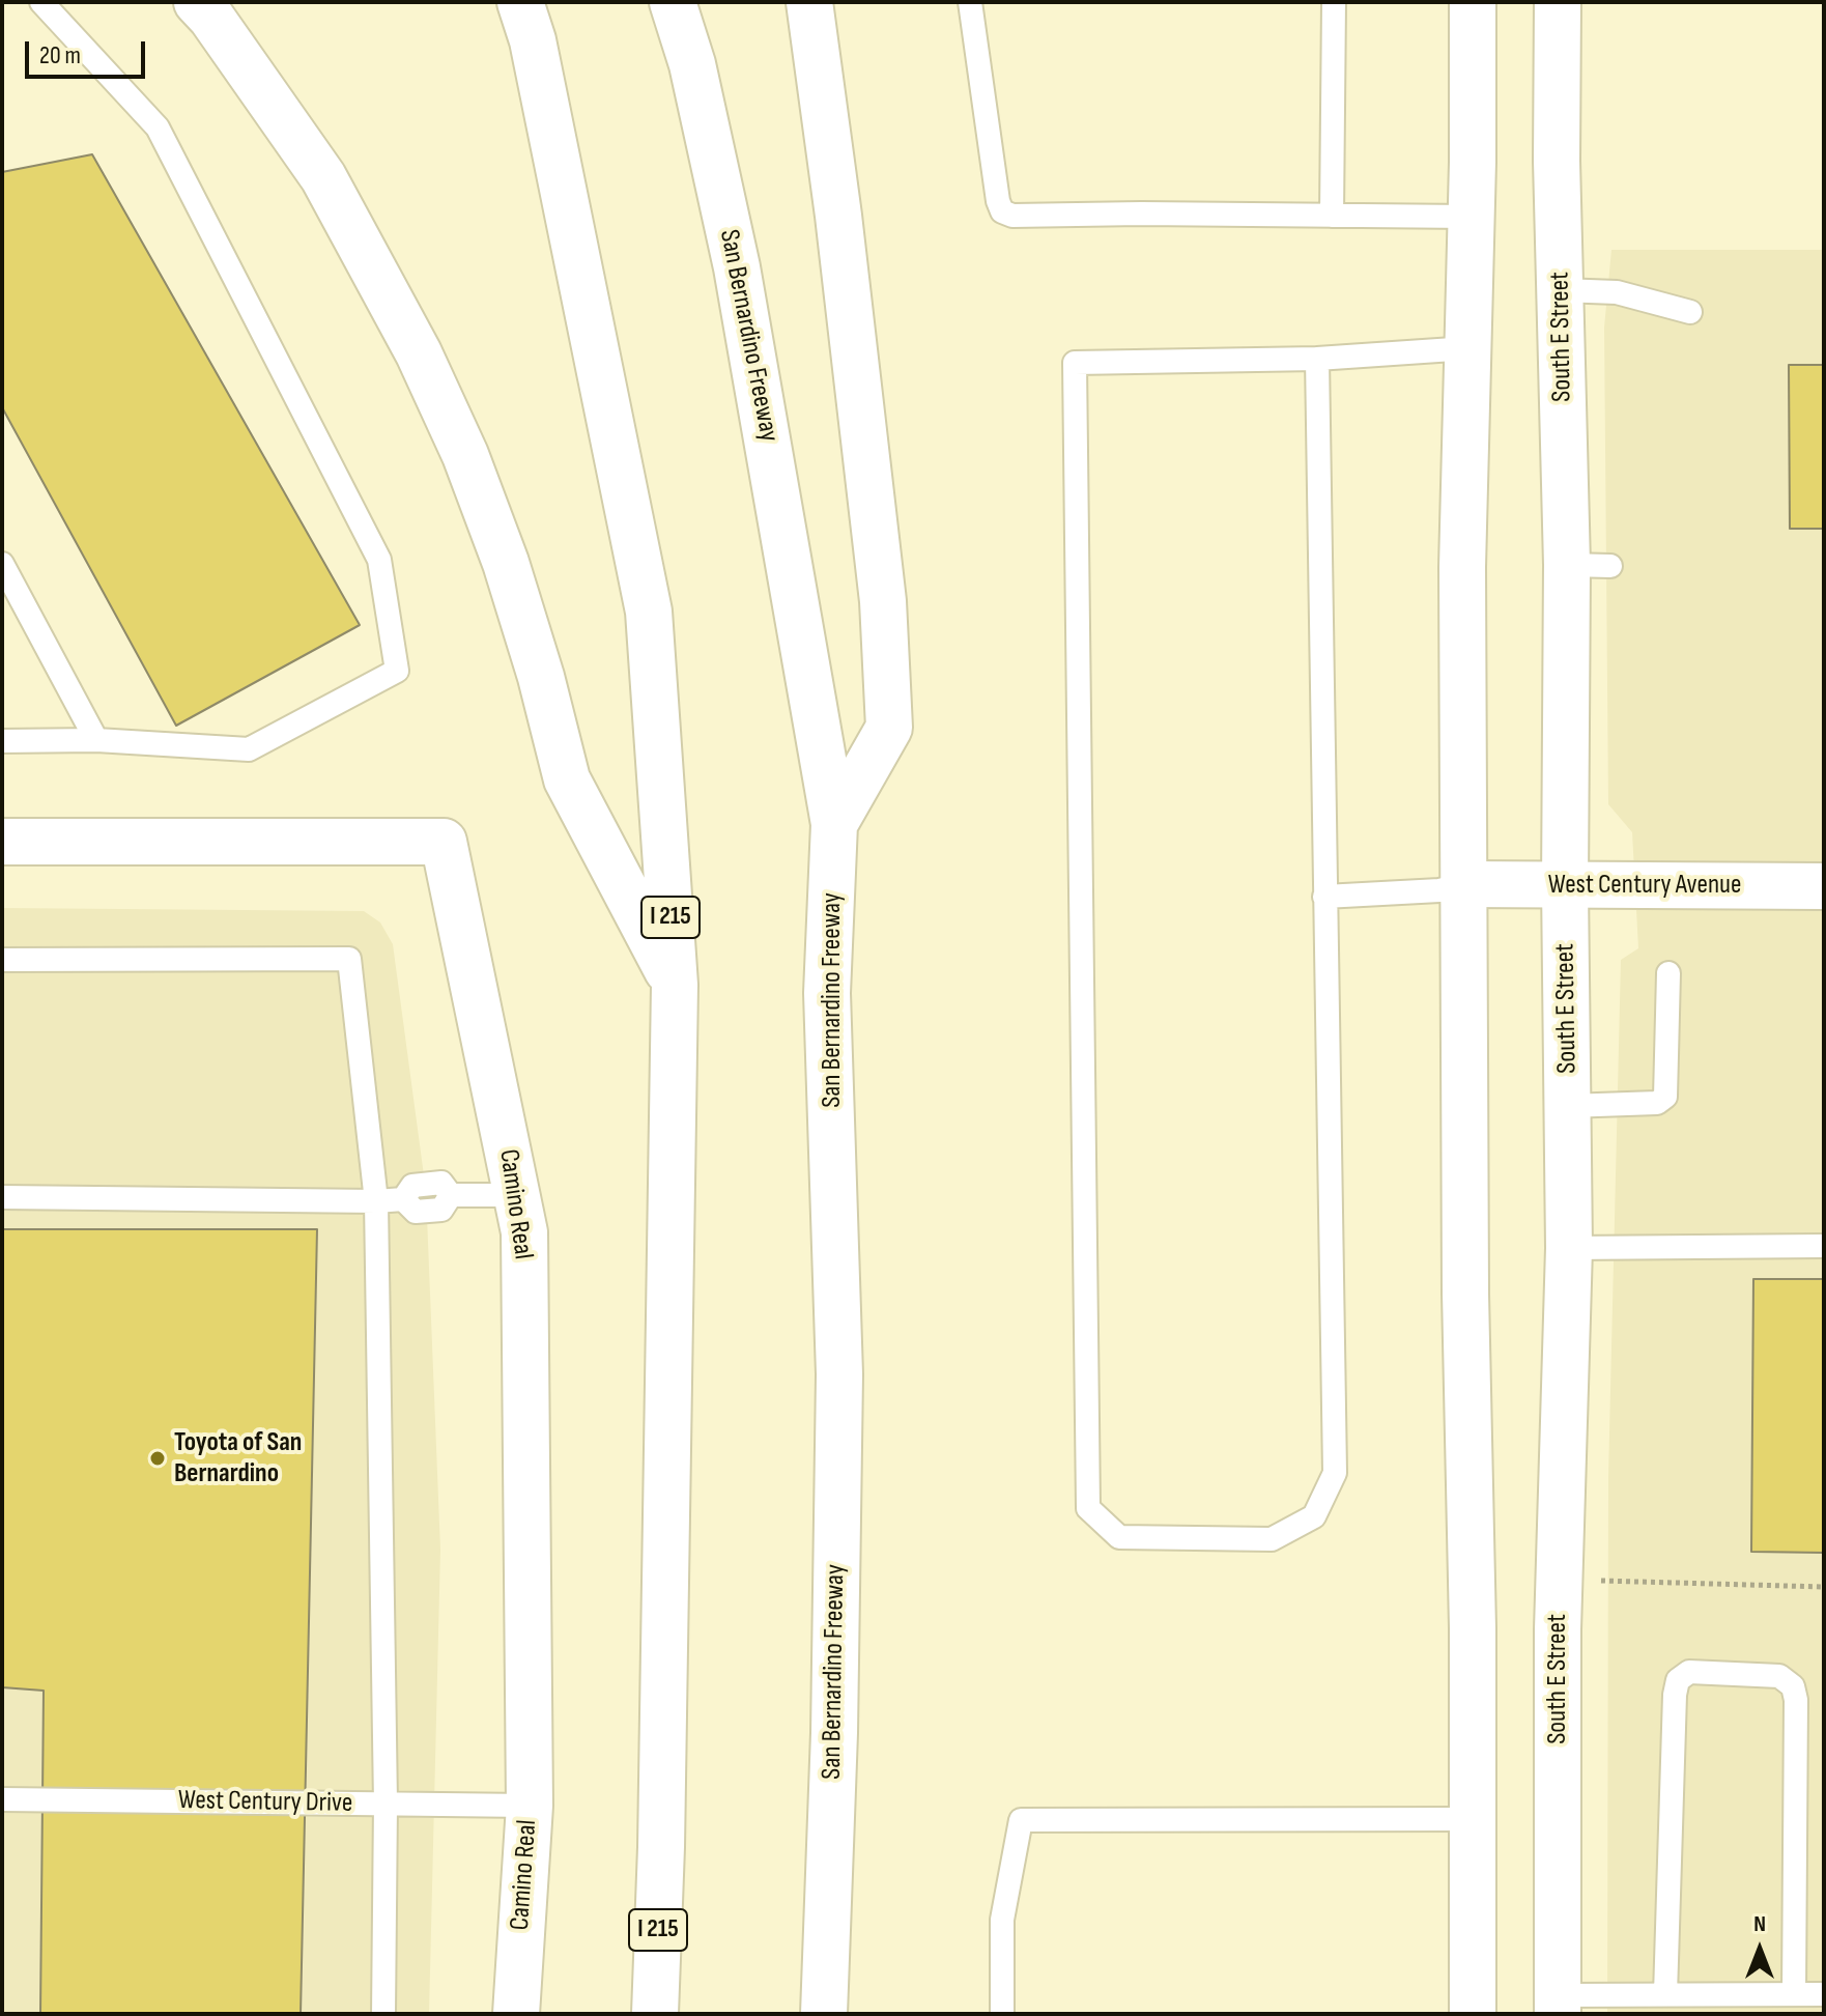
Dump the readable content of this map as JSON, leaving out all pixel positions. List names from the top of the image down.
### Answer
{
  "streets": {
    "main road": [
      "San Bernardino Freeway",
      "South E Street",
      "West Century Avenue",
      "I 215",
      "Camino Real"
    ],
    "lane": ["West Century Drive"]
  },
  "crossings": [
    ["South E Street", "West Century Avenue"],
    ["Camino Real", "West Century Drive"]
  ],
  "places": ["Toyota of San Bernardino"],
  "scale_bar": "20 m",
  "north": "top"
}
